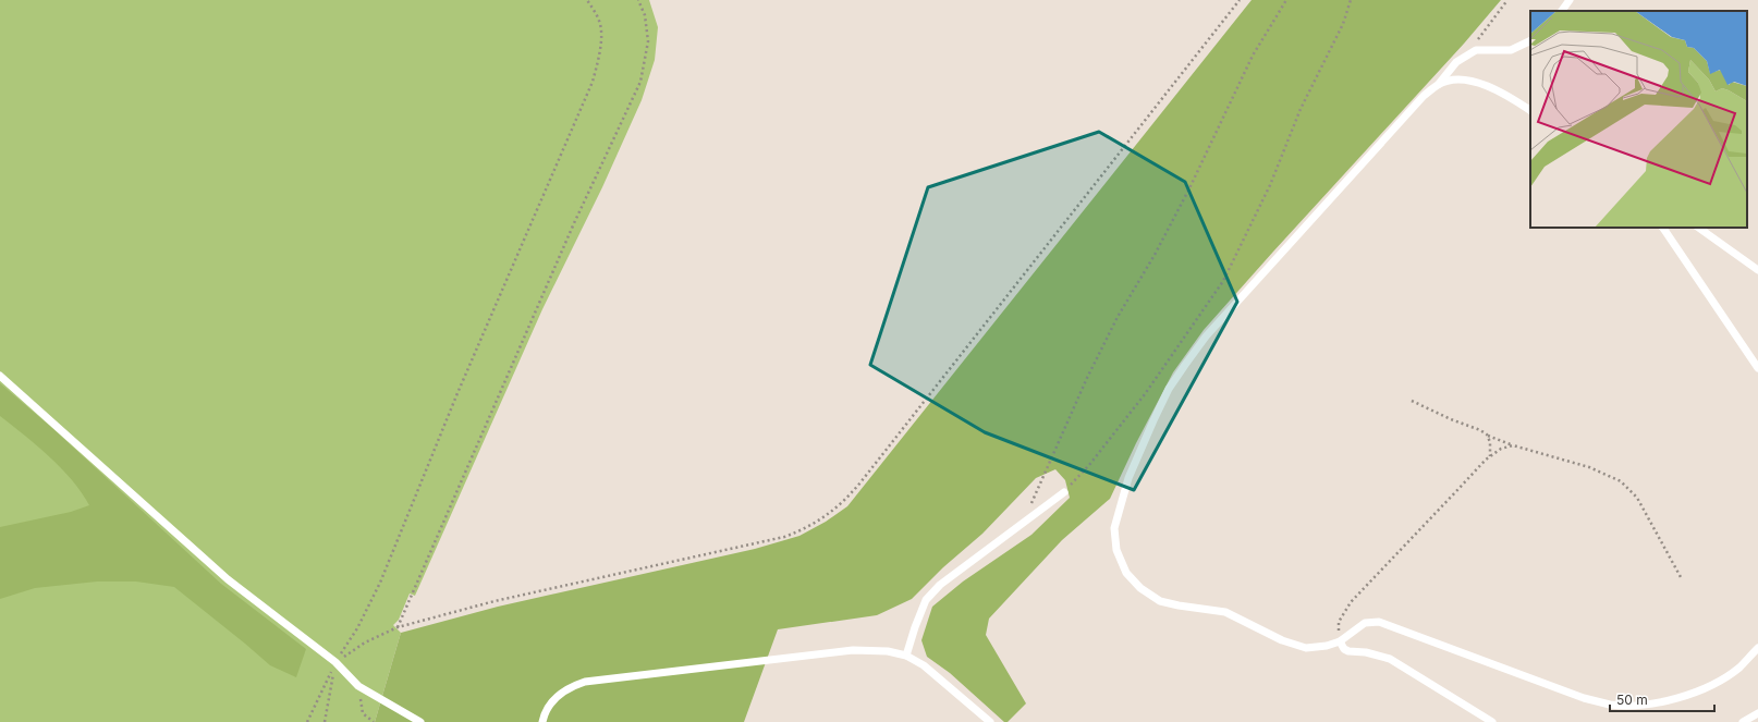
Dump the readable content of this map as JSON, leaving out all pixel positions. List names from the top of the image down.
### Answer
{
  "scale_bar": "50 m"
}
